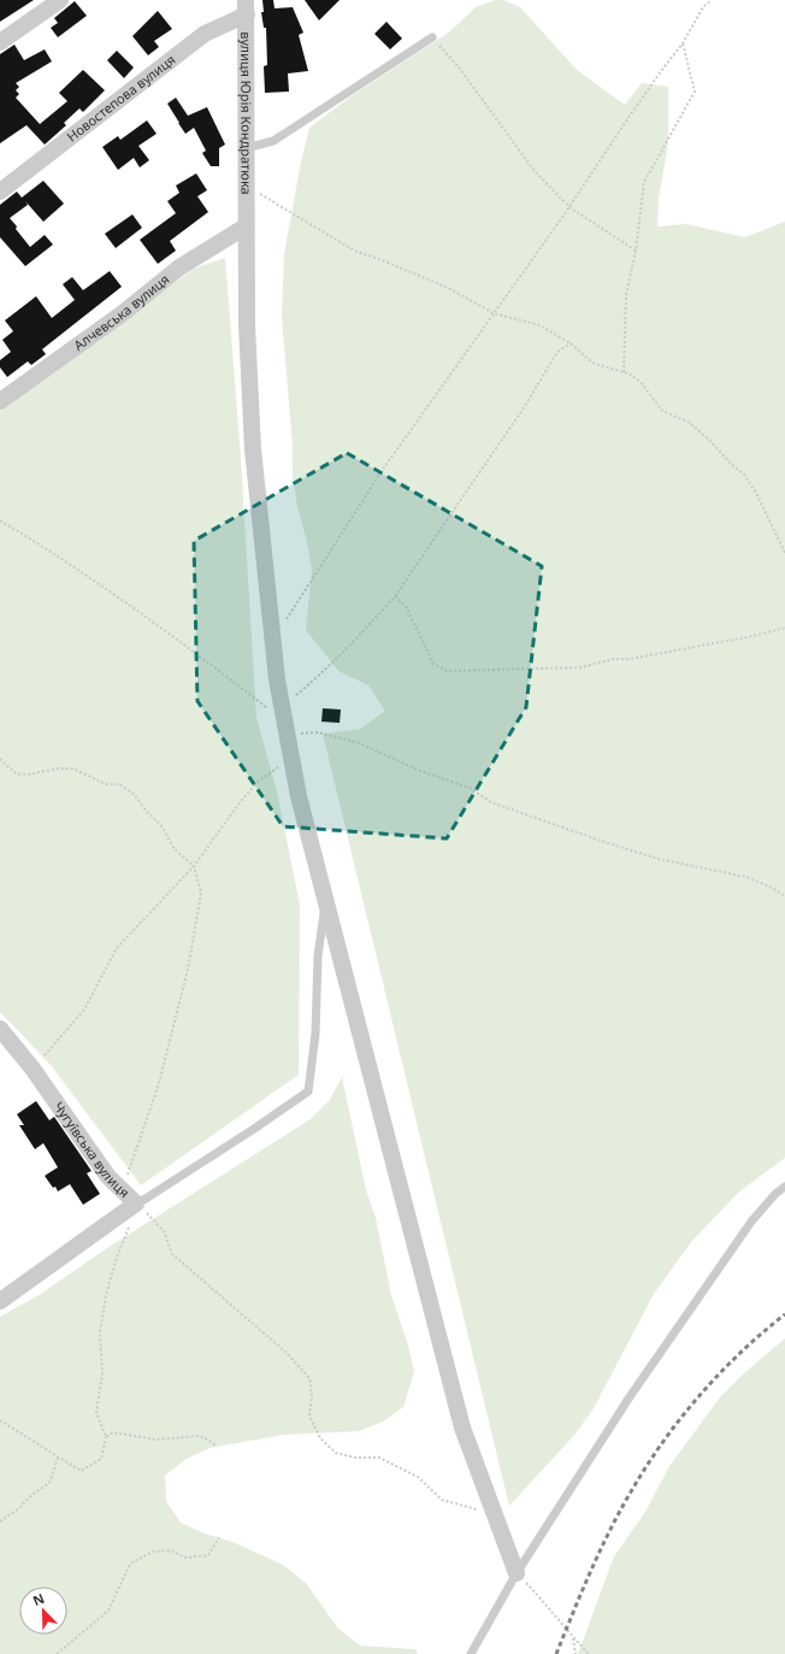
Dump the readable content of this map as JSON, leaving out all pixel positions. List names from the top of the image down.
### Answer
{
  "streets": {
    "street": [
      "Новостепова вулиця",
      "вулиця Юрія Кондратюка",
      "Алчевська вулиця",
      "Чугуївська вулиця"
    ]
  },
  "crossings": [
    ["Новостепова вулиця", "вулиця Юрія Кондратюка"],
    ["вулиця Юрія Кондратюка", "Алчевська вулиця"]
  ],
  "north": "top left"
}
